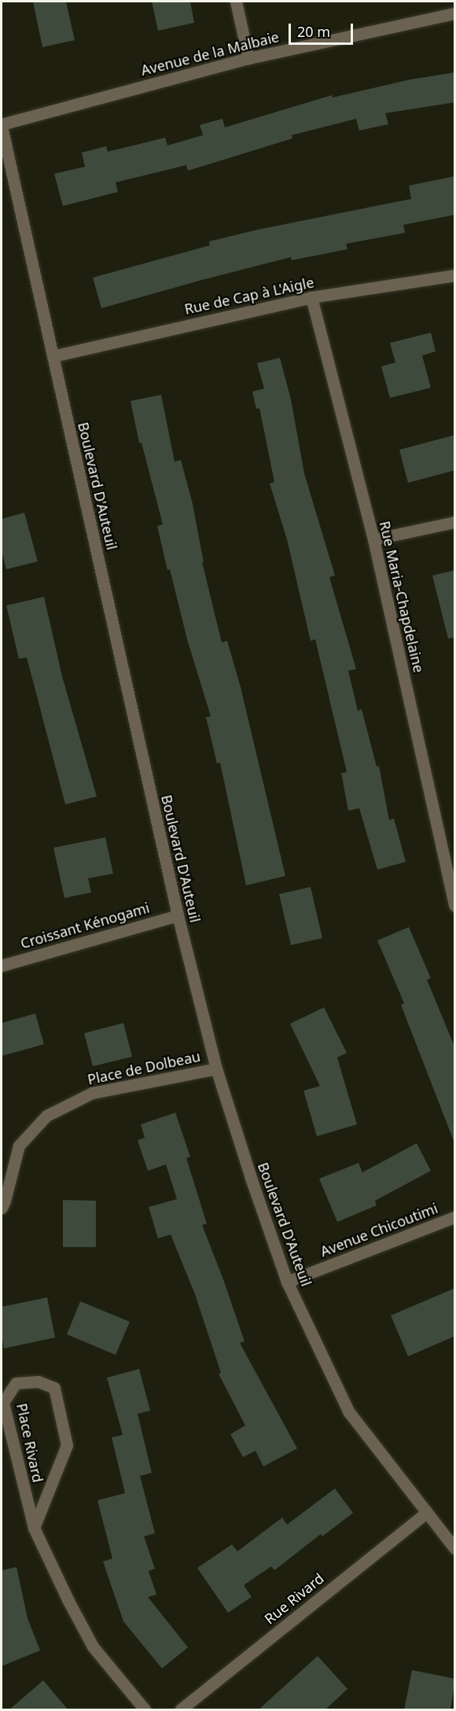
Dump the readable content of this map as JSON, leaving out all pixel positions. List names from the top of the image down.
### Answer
{
  "streets": {
    "street": [
      "Avenue de la Malbaie",
      "Rue de Cap à L'Aigle",
      "Boulevard D'Auteuil",
      "Rue Maria-Chapdelaine",
      "Croissant Kénogami",
      "Place de Dolbeau",
      "Avenue Chicoutimi",
      "Place Rivard",
      "Rue Rivard"
    ]
  },
  "crossings": [
    ["Avenue de la Malbaie", "Boulevard D'Auteuil"],
    ["Rue de Cap à L'Aigle", "Boulevard D'Auteuil"],
    ["Rue de Cap à L'Aigle", "Rue Maria-Chapdelaine"],
    ["Boulevard D'Auteuil", "Croissant Kénogami"],
    ["Boulevard D'Auteuil", "Place de Dolbeau"],
    ["Boulevard D'Auteuil", "Avenue Chicoutimi"],
    ["Boulevard D'Auteuil", "Rue Rivard"]
  ],
  "scale_bar": "20 m"
}
